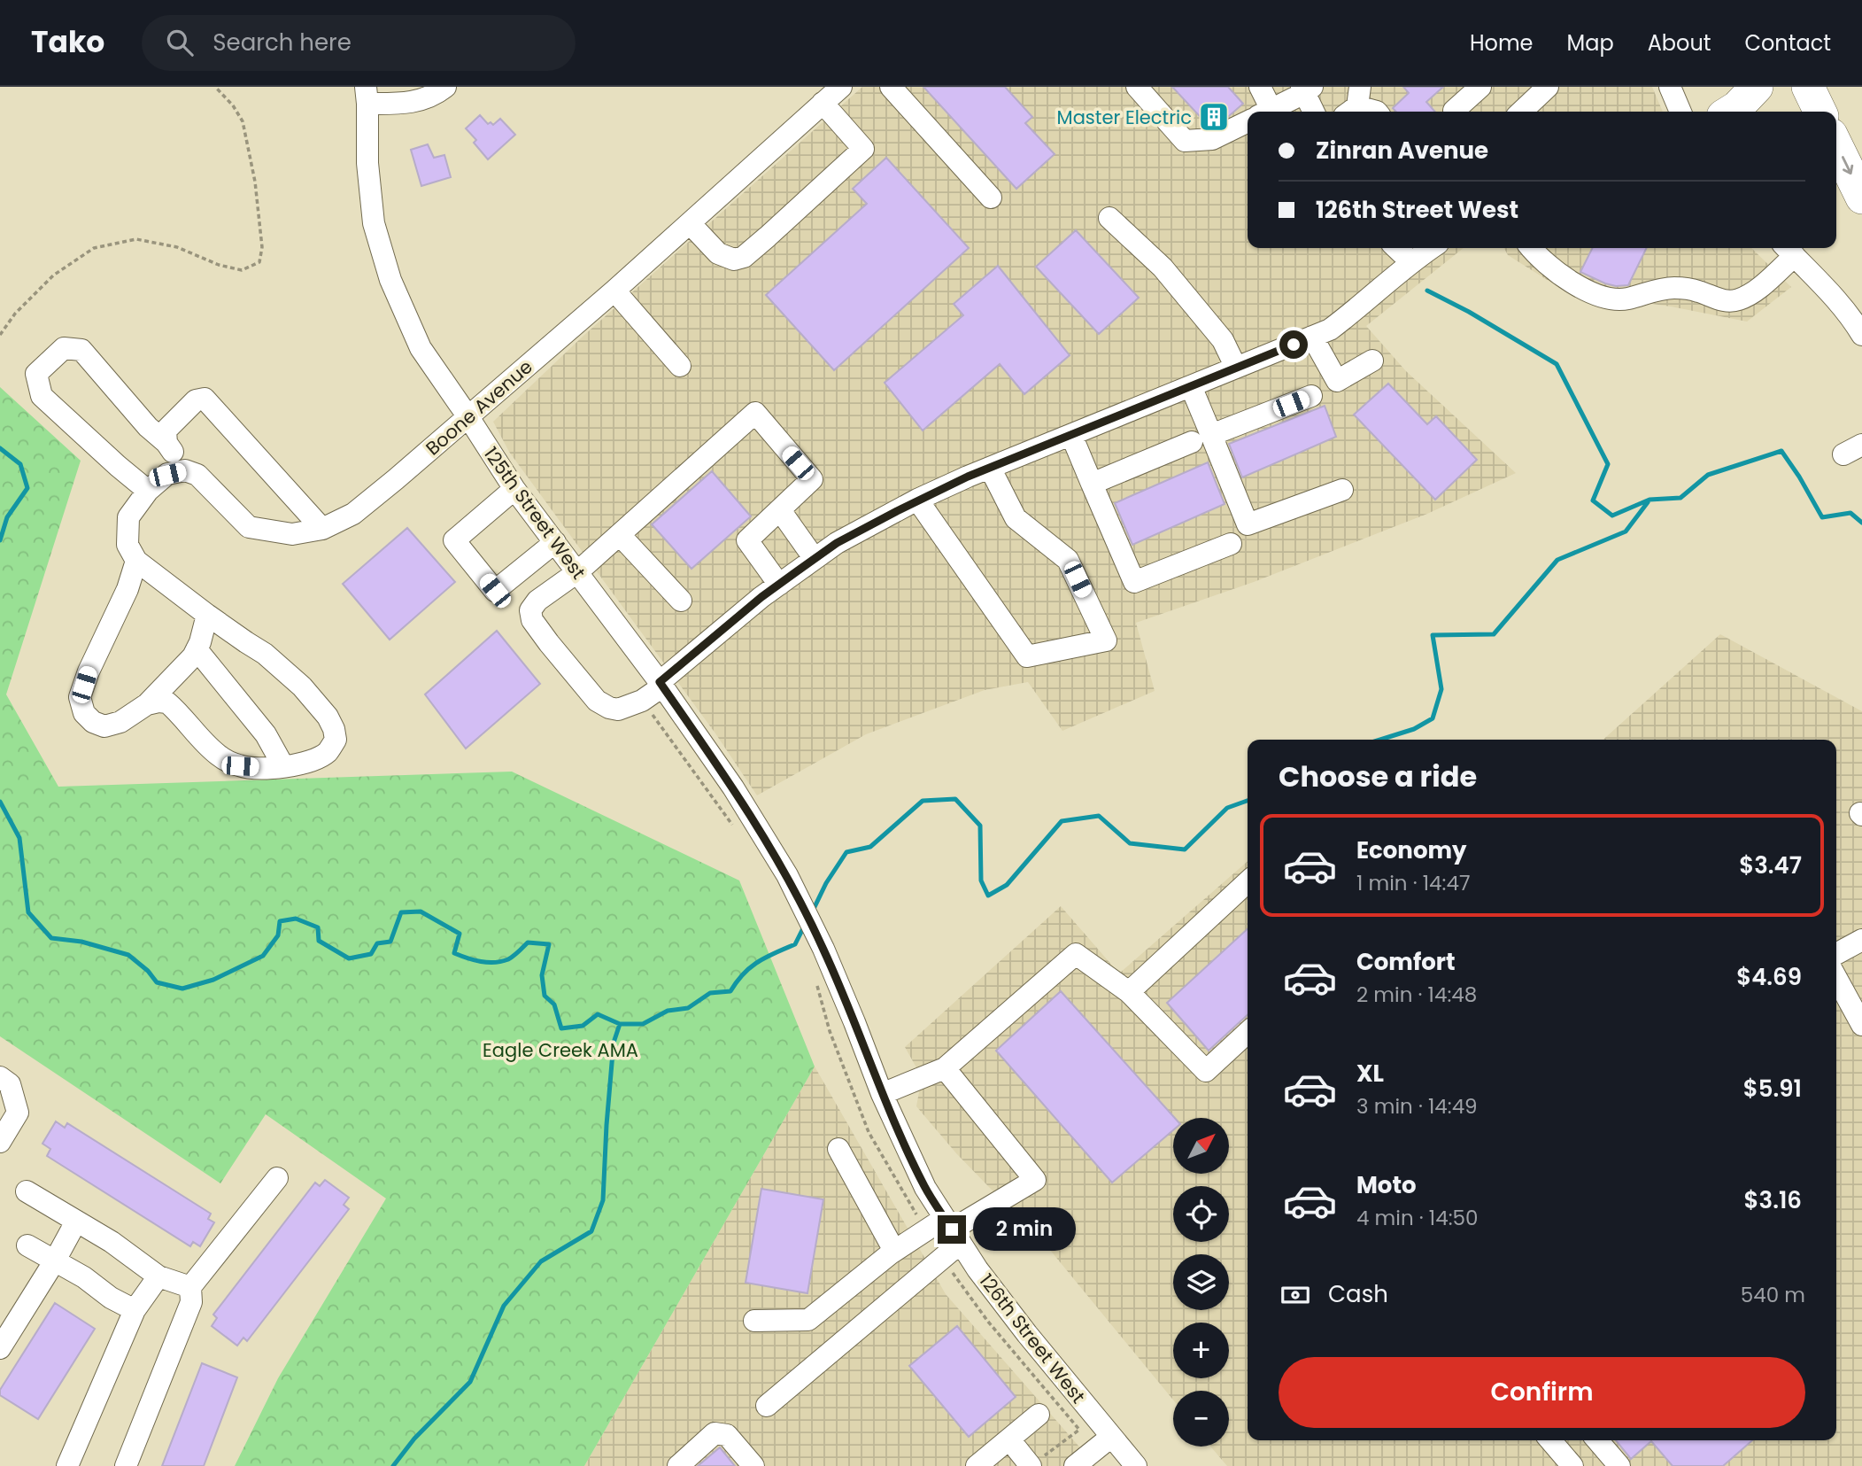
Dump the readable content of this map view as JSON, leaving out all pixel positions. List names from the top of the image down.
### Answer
{
  "streets": {
    "street": ["Boone Avenue", "125th Street West", "126th Street West"]
  },
  "crossings": [
    ["Boone Avenue", "125th Street West"],
    ["125th Street West", "126th Street West"]
  ],
  "parks": ["Eagle Creek AMA"],
  "places": {
    "building": ["Master Electric"]
  },
  "north": "top right",
  "page": {
    "header": "Tako",
    "search": "Search here",
    "nav": [
      "Home",
      "Map",
      "About",
      "Contact"
    ],
    "banner": ["Zinran Avenue", "126th Street West"],
    "heading": "Choose a ride",
    "list": [
      {
        "name": "Economy",
        "note": "1 min · 14:47",
        "value": "$3.47"
      },
      {
        "name": "Comfort",
        "note": "2 min · 14:48",
        "value": "$4.69"
      },
      {
        "name": "XL",
        "note": "3 min · 14:49",
        "value": "$5.91"
      },
      {
        "name": "Moto",
        "note": "4 min · 14:50",
        "value": "$3.16"
      }
    ],
    "map_buttons": ["+", "−"],
    "bubble": "2 min",
    "pay": ["Cash", "540 m"],
    "buttons": "Confirm"
  }
}
